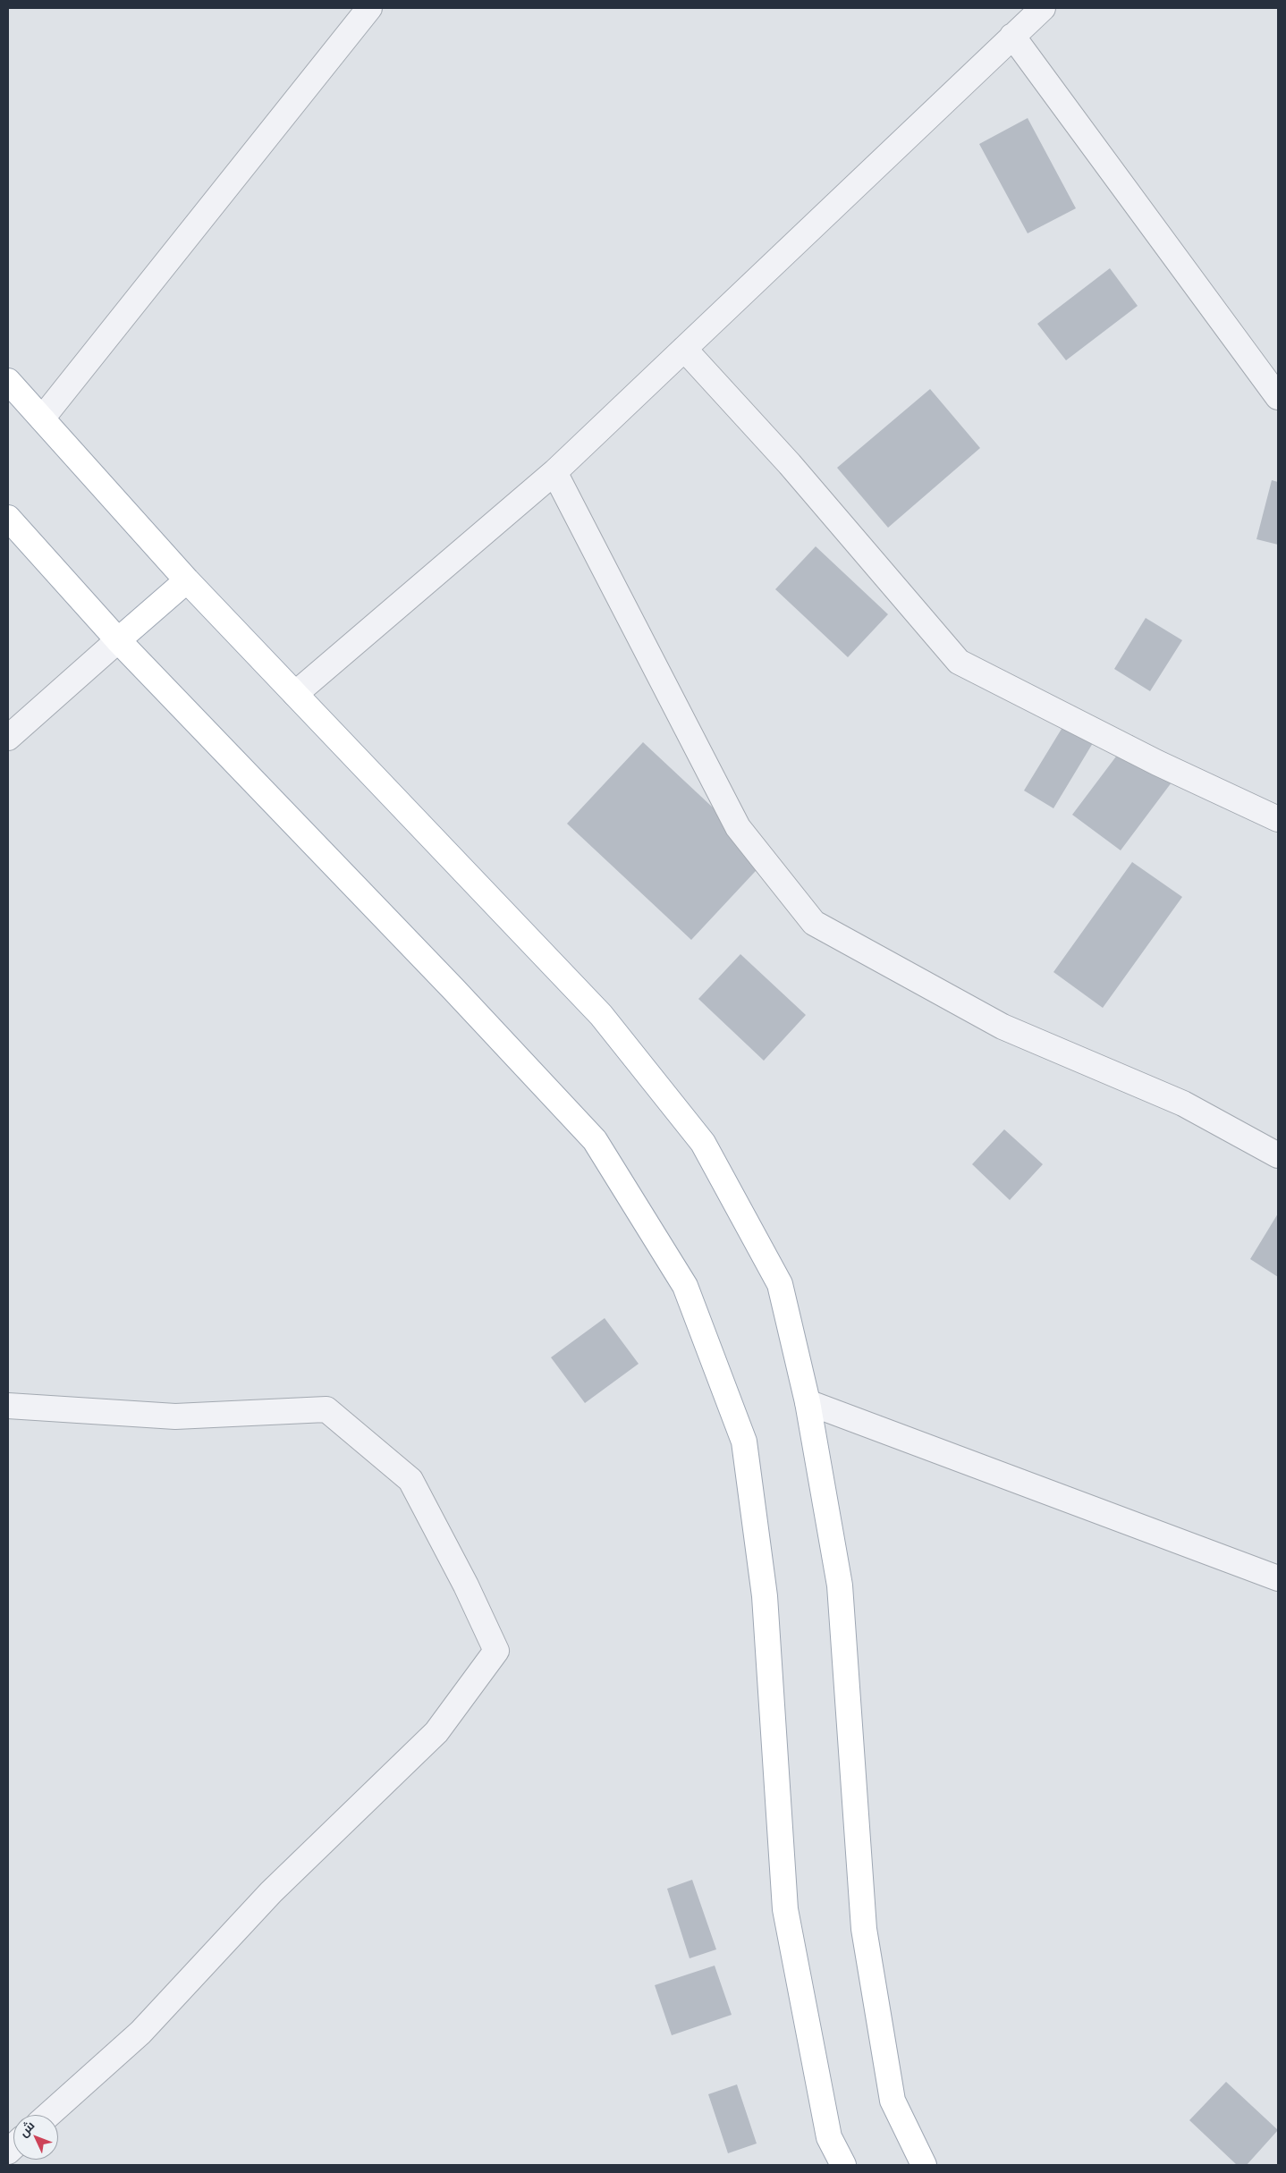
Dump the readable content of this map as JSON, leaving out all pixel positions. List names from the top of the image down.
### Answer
{
  "north": "top left"
}
